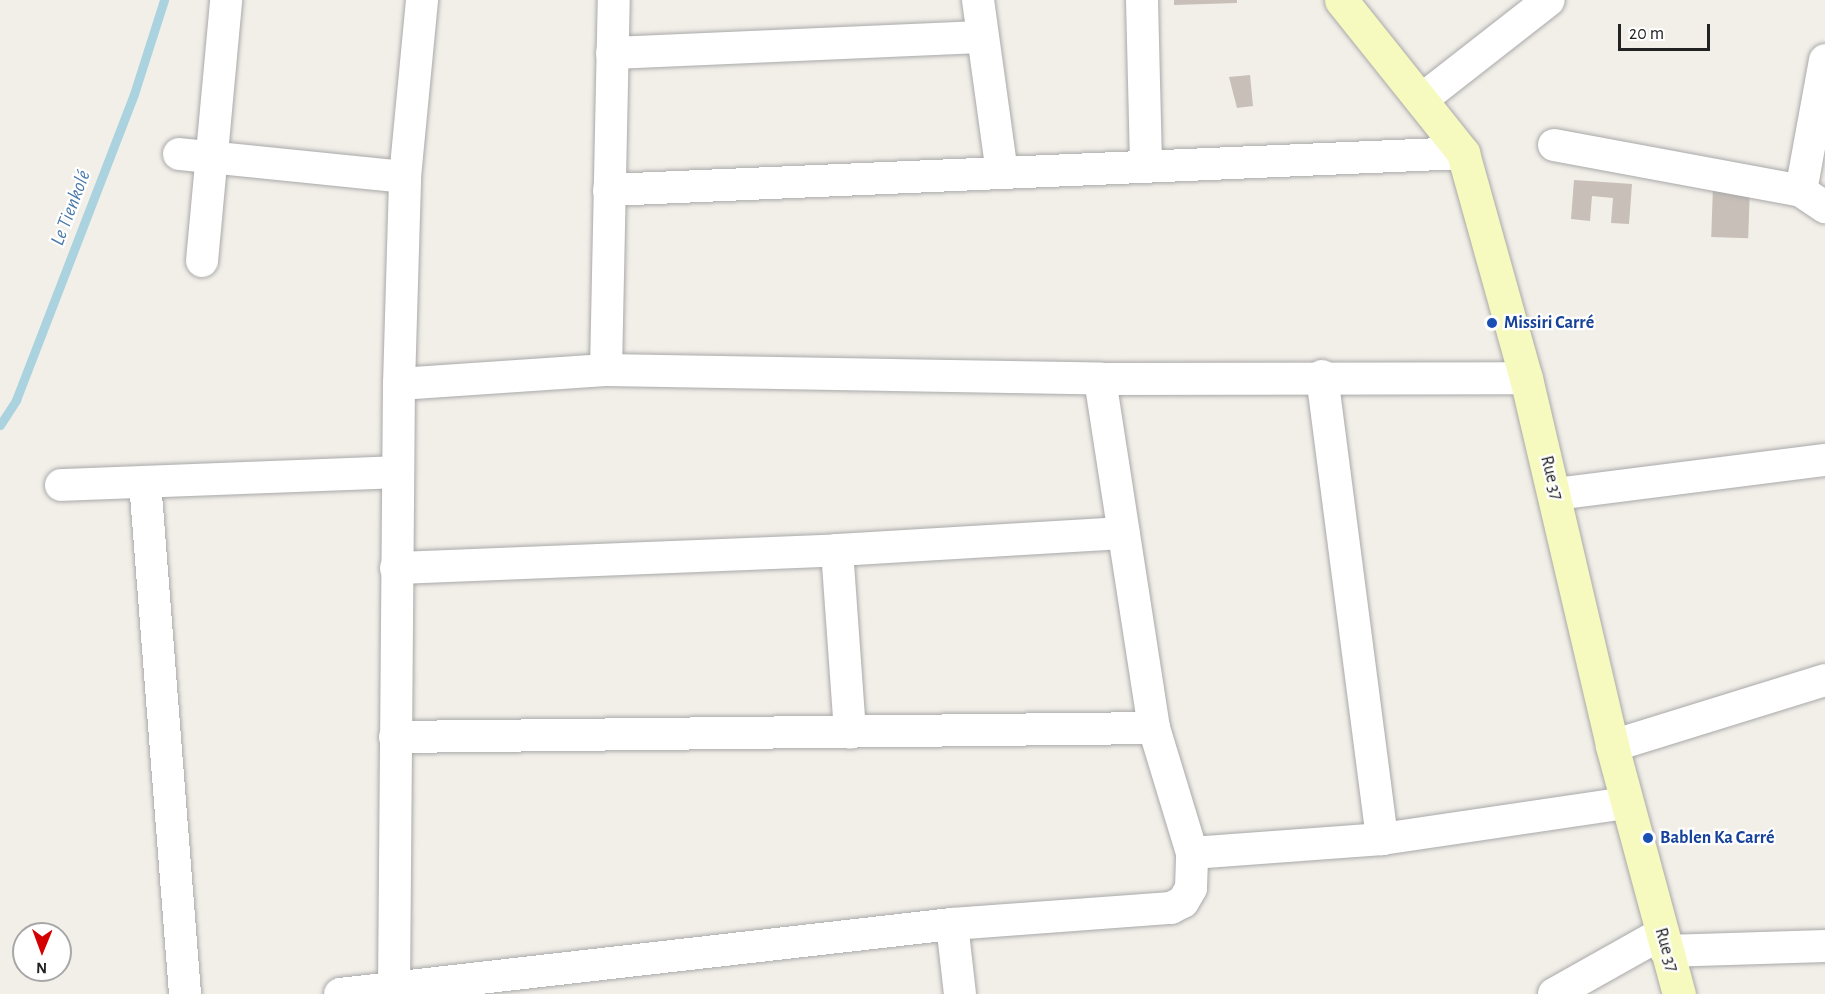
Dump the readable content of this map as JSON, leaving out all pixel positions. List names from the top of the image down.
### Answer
{
  "streets": {
    "main road": ["Rue 37"]
  },
  "water": ["Le Tienkolé"],
  "places": ["Missiri Carré", "Bablen Ka Carré"],
  "scale_bar": "20 m",
  "north": "bottom"
}
